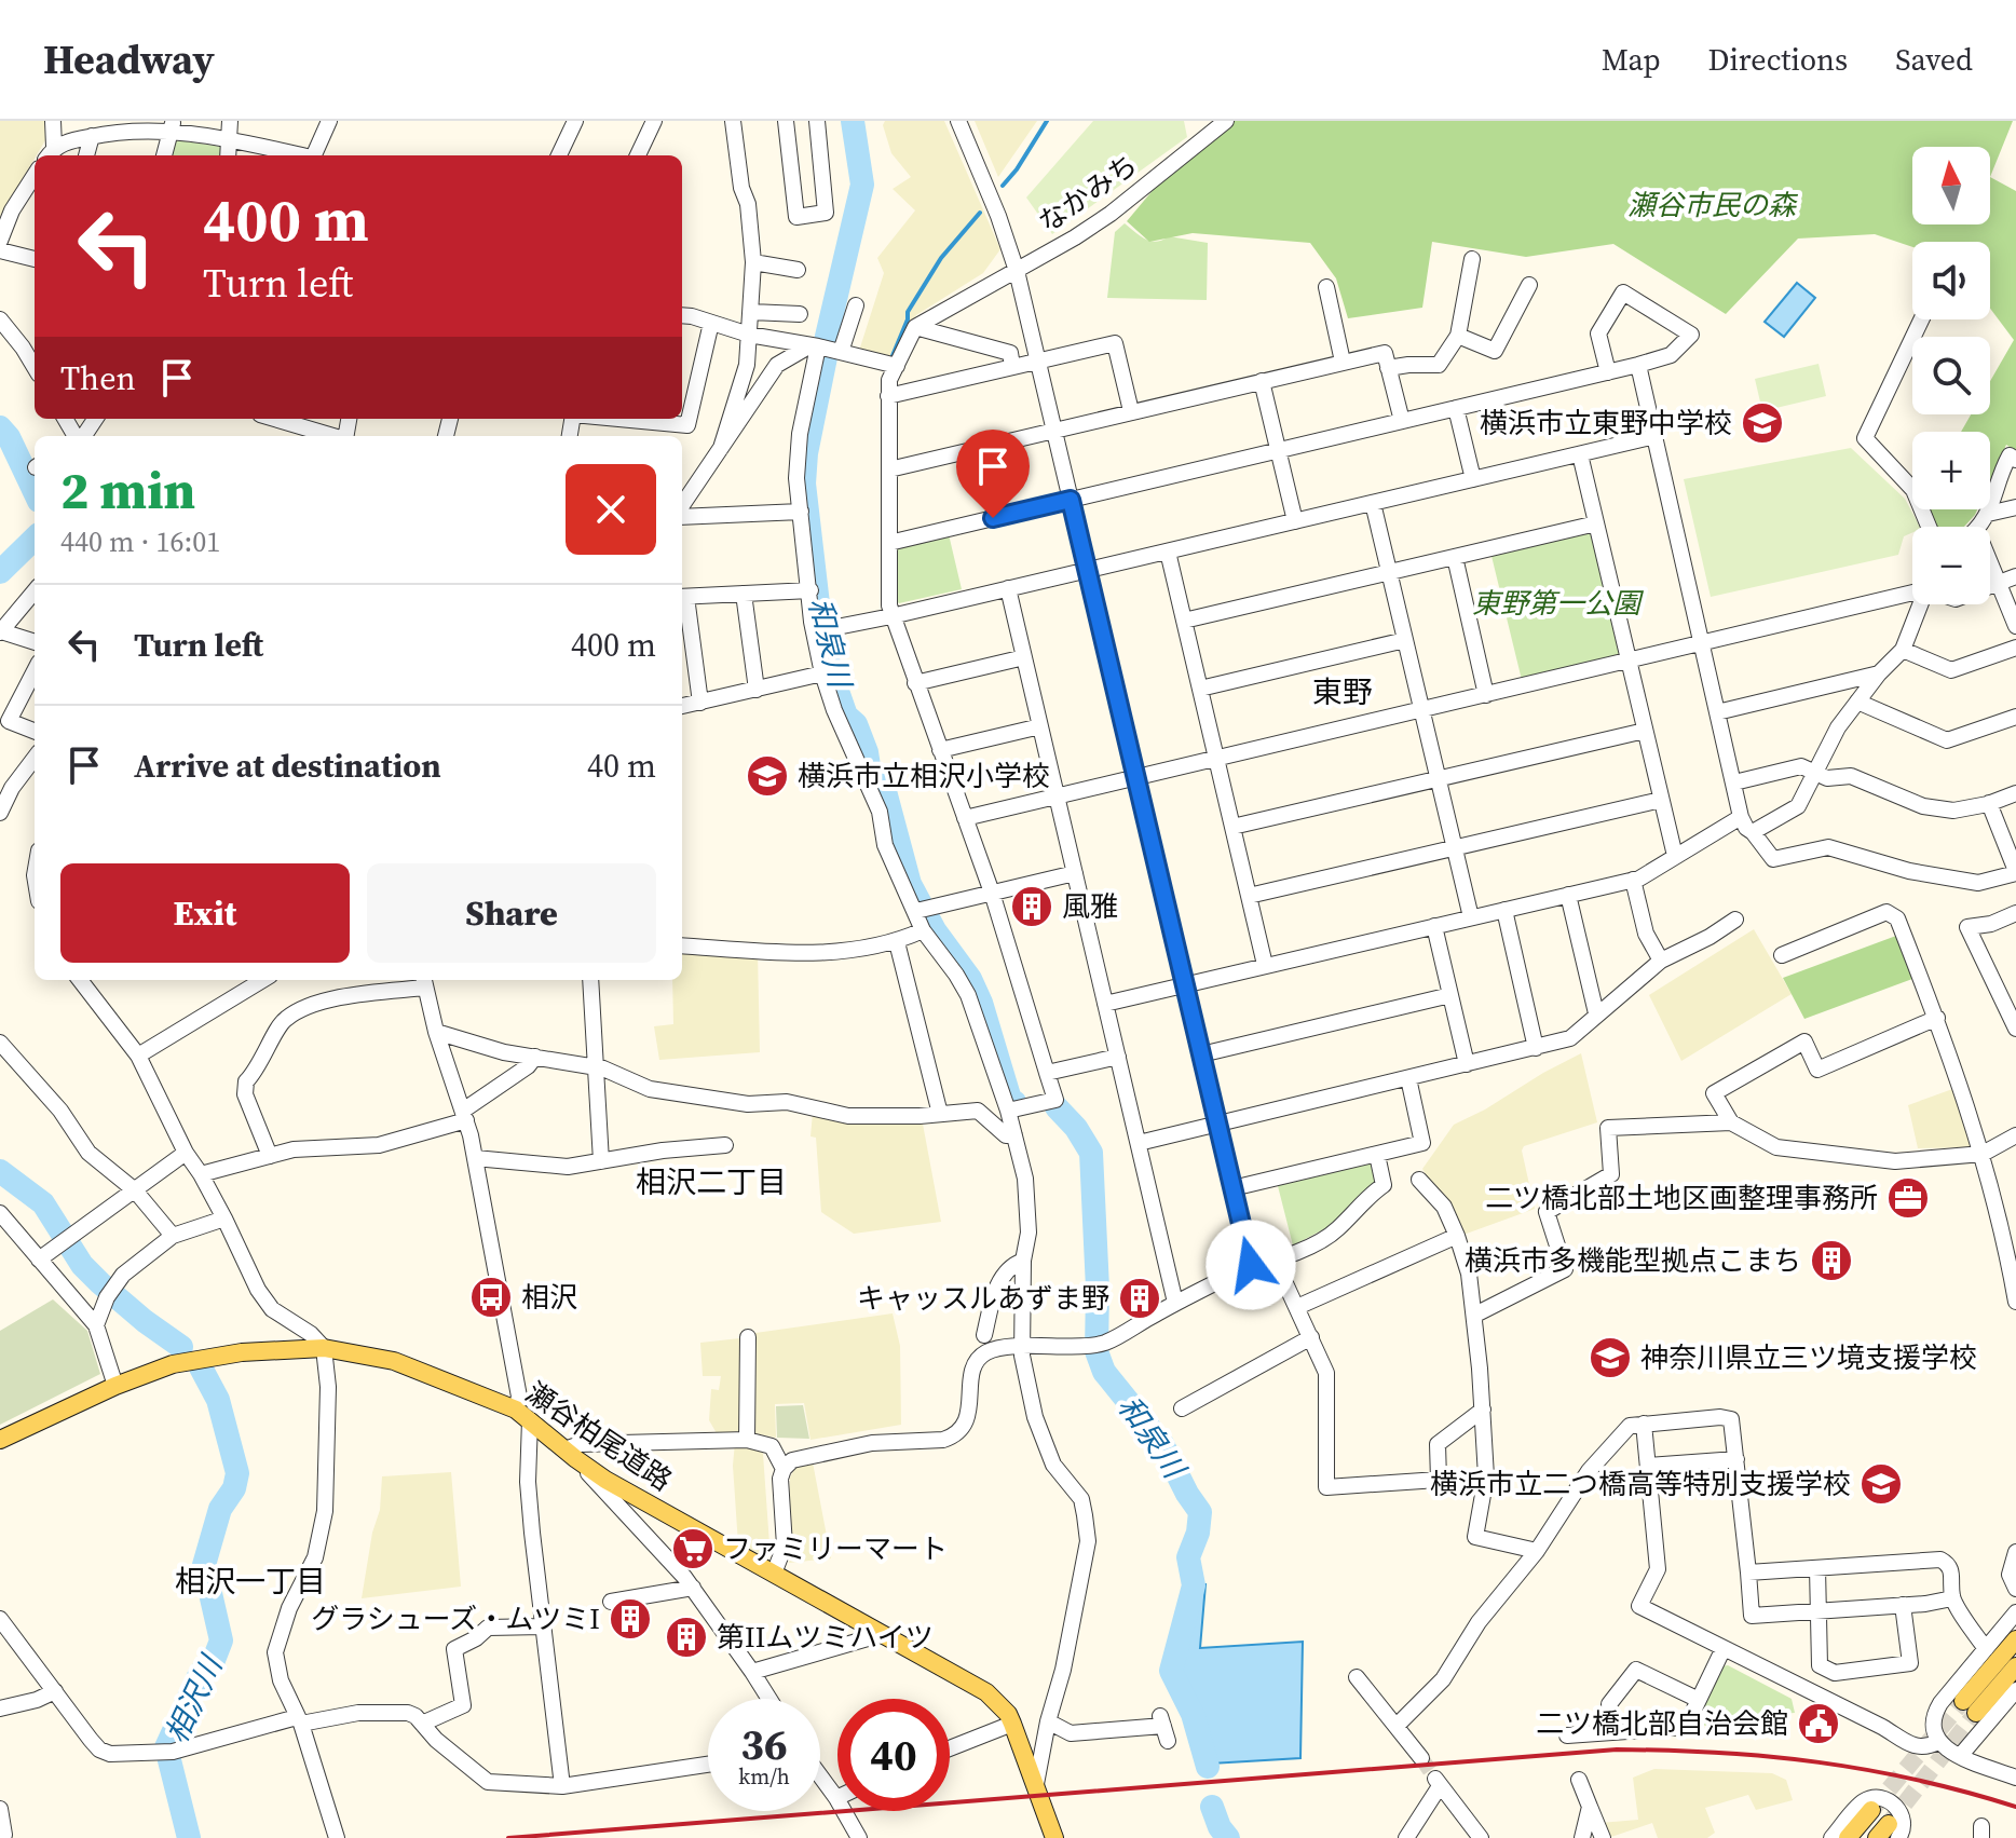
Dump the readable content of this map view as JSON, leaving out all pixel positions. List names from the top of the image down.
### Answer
{
  "streets": {
    "main road": ["瀬谷柏尾道路"],
    "street": ["なかみち"]
  },
  "districts": ["東野", "相沢二丁目", "相沢一丁目"],
  "water": ["和泉川", "相沢川"],
  "parks": ["瀬谷市民の森", "東野第一公園"],
  "places": {
    "school or university": [
      "横浜市立東野中学校",
      "横浜市立相沢小学校",
      "神奈川県立三ツ境支援学校",
      "横浜市立二つ橋高等特別支援学校"
    ],
    "building": [
      "風雅",
      "横浜市多機能型拠点こまち",
      "キャッスルあずま野",
      "グラシューズ・ムツミI",
      "第IIムツミハイツ"
    ],
    "office": ["二ツ橋北部土地区画整理事務所"],
    "bus stop": ["相沢"],
    "supermarket": ["ファミリーマート"],
    "public building": ["二ツ橋北部自治会館"]
  },
  "north": "top",
  "page": {
    "header": "Headway",
    "nav": ["Map", "Directions", "Saved"],
    "map_buttons": ["+", "−"],
    "turn": ["400 m", "Turn left"],
    "then": "Then",
    "heading": ["2 min", "440 m · 16:01"],
    "list": [
      {
        "name": "Turn left",
        "value": "400 m"
      },
      {
        "name": "Arrive at destination",
        "value": "40 m"
      }
    ],
    "buttons": ["Exit", "Share"],
    "speed": "36 km/h",
    "limit": "40"
  }
}
